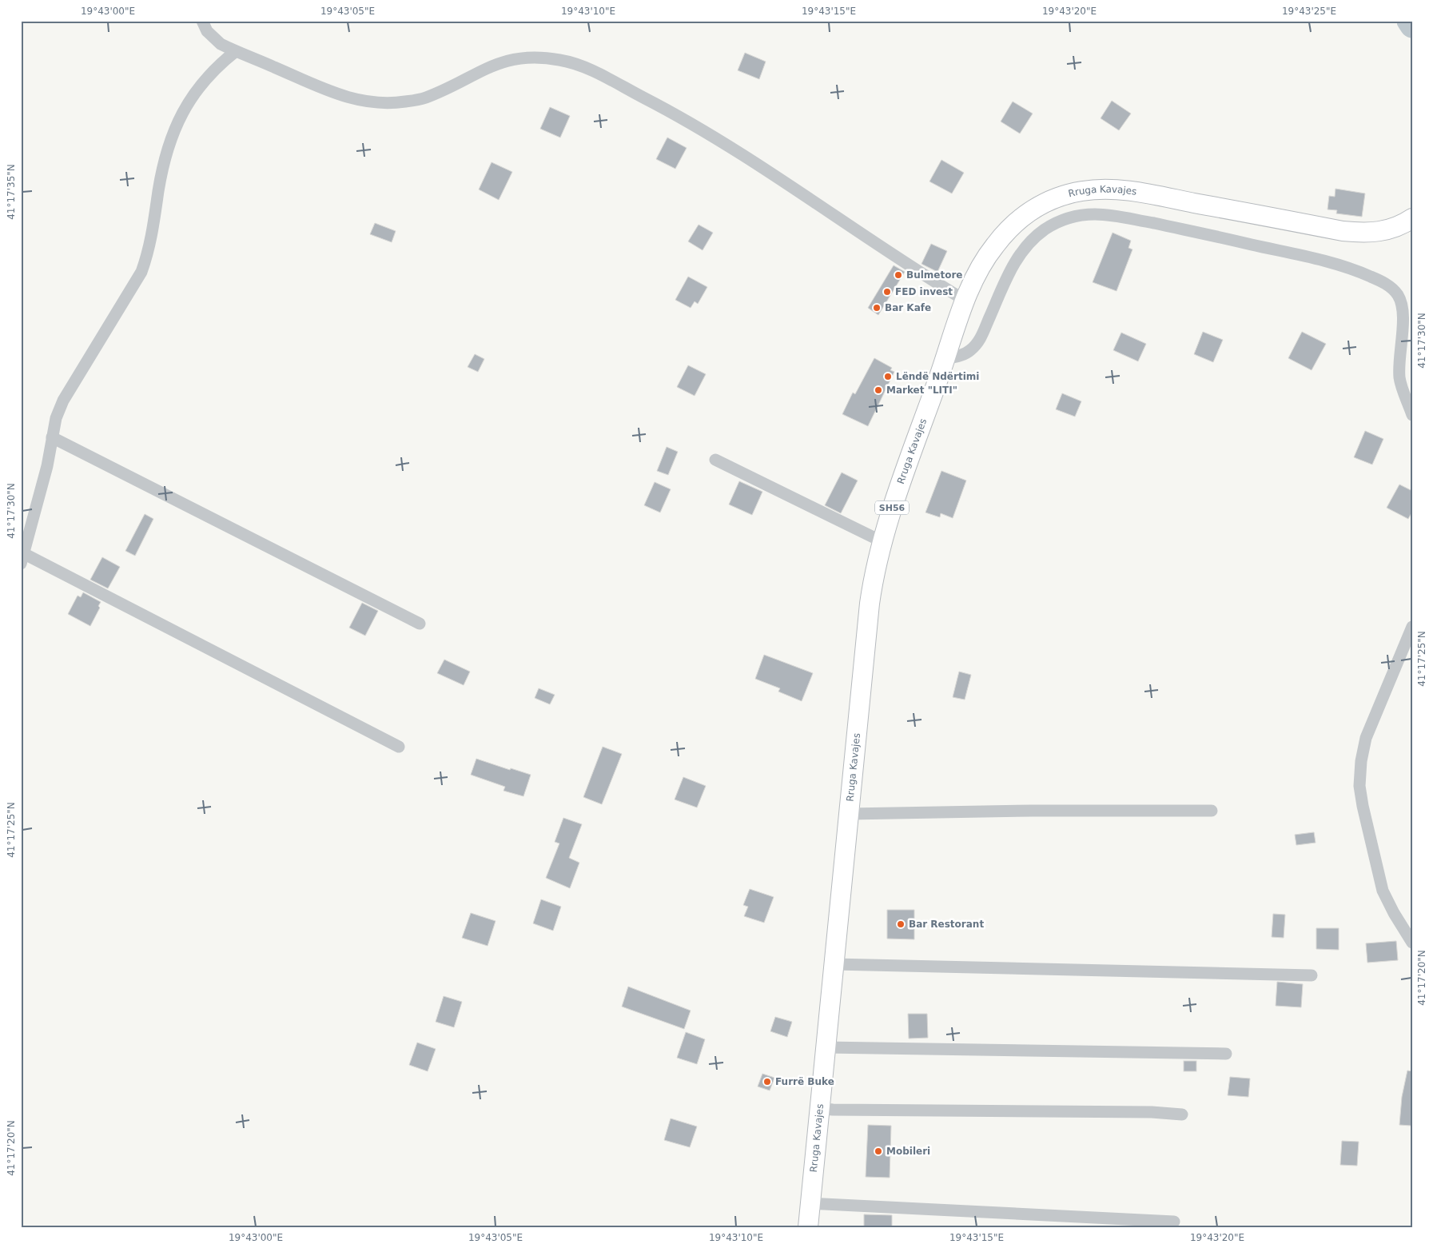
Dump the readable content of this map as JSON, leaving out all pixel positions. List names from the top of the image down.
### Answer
{
  "streets": {
    "main road": ["Rruga Kavajes", "SH56"]
  },
  "places": [
    "Bulmetore",
    "FED invest",
    "Bar Kafe",
    "Lëndë Ndërtimi",
    "Market \"LITI\"",
    "Bar Restorant",
    "Furrë Buke",
    "Mobileri"
  ],
  "coordinates": [
    "19°43'00\"E",
    "19°43'05\"E",
    "19°43'10\"E",
    "19°43'15\"E",
    "19°43'20\"E",
    "19°43'25\"E",
    "41°17'35\"N",
    "41°17'30\"N",
    "41°17'25\"N",
    "41°17'20\"N"
  ]
}
